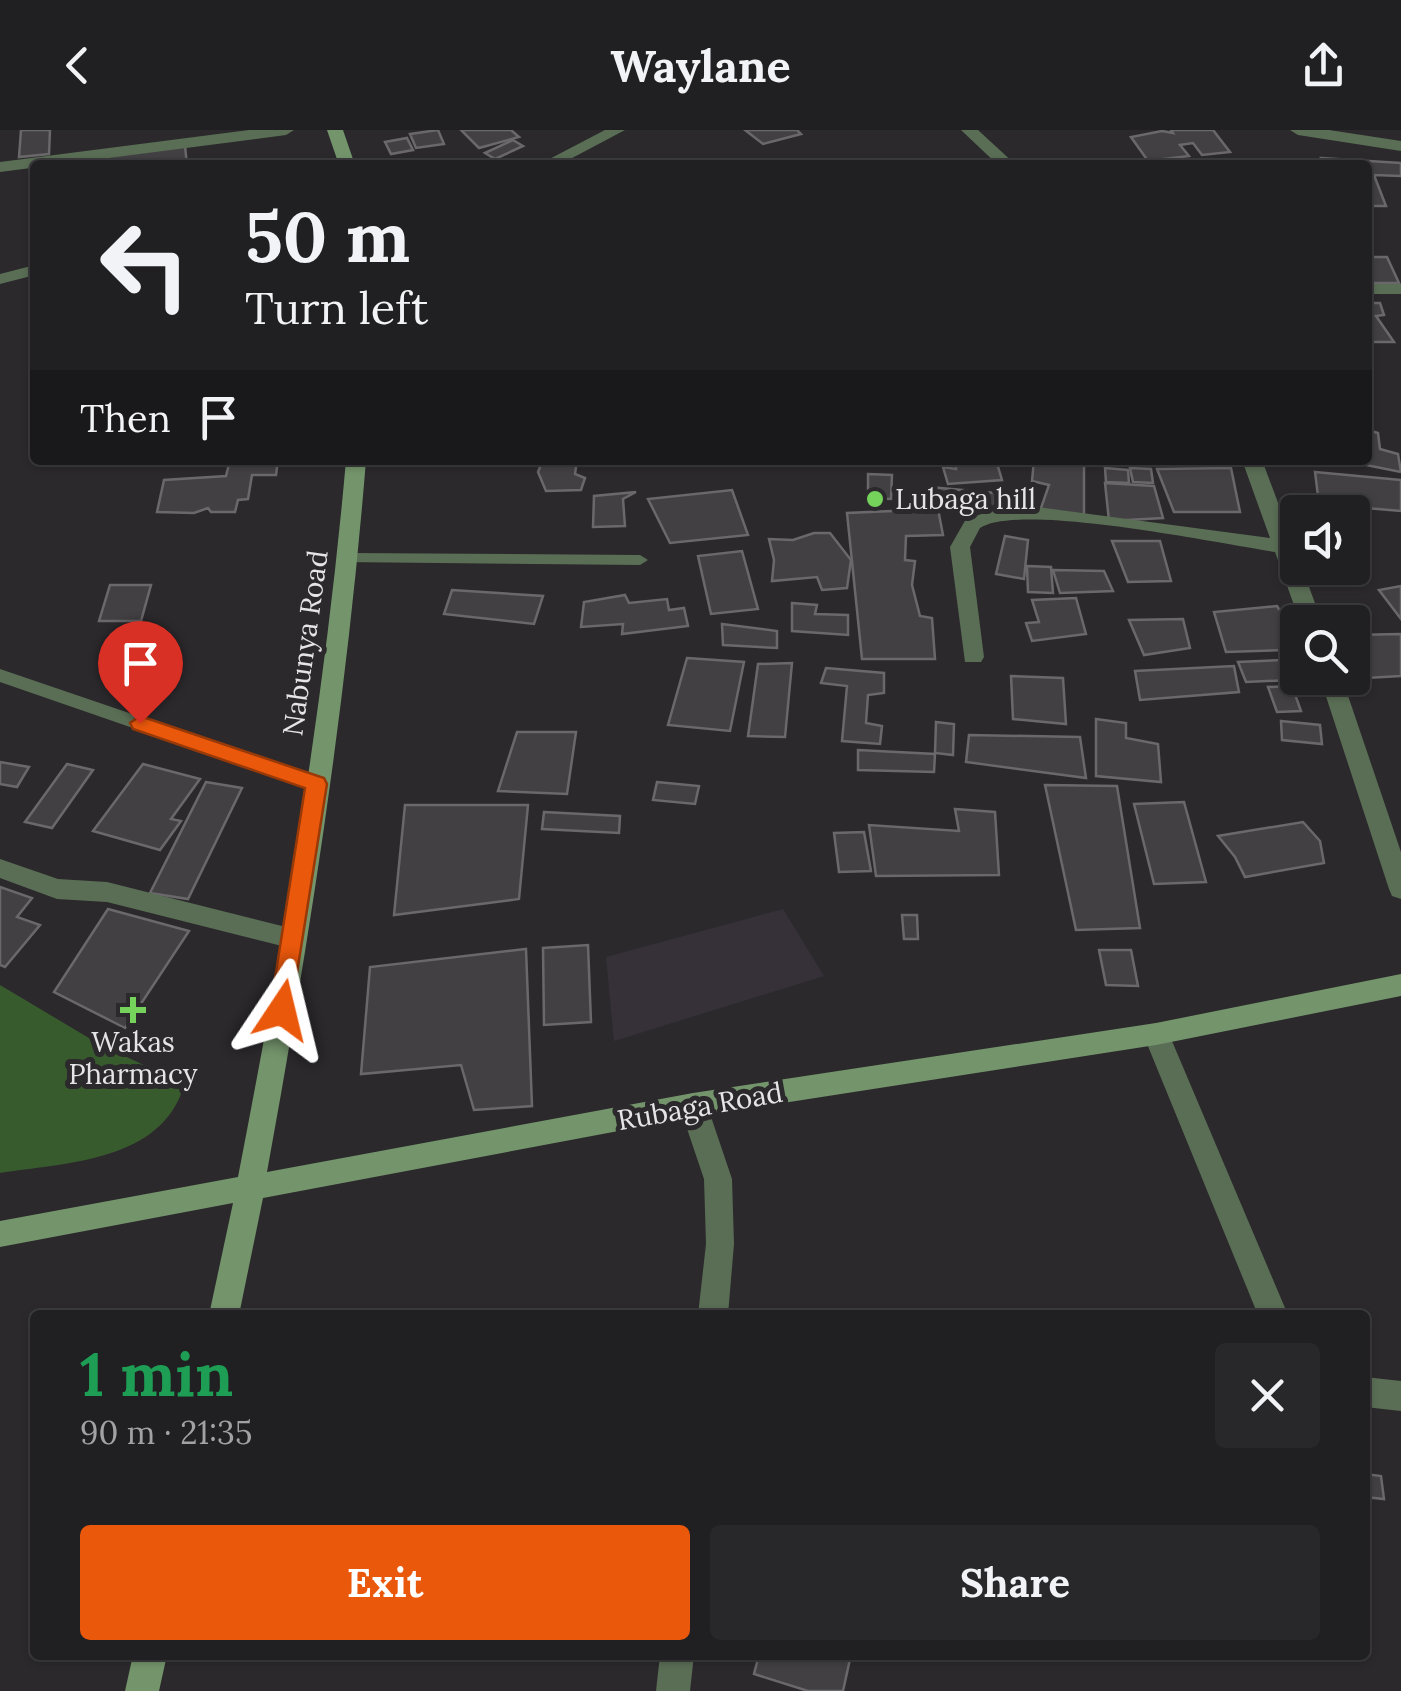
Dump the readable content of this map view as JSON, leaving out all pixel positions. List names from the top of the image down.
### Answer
{
  "streets": {
    "main road": ["Nabunya Road", "Rubaga Road"]
  },
  "crossings": [
    ["Nabunya Road", "Rubaga Road"]
  ],
  "places": {
    "other": ["Lubaga hill"],
    "health": ["Wakas Pharmacy"]
  },
  "page": {
    "header": "Waylane",
    "turn": ["50 m", "Turn left"],
    "then": "Then",
    "heading": ["1 min", "90 m · 21:35"],
    "buttons": ["Exit", "Share"]
  }
}
